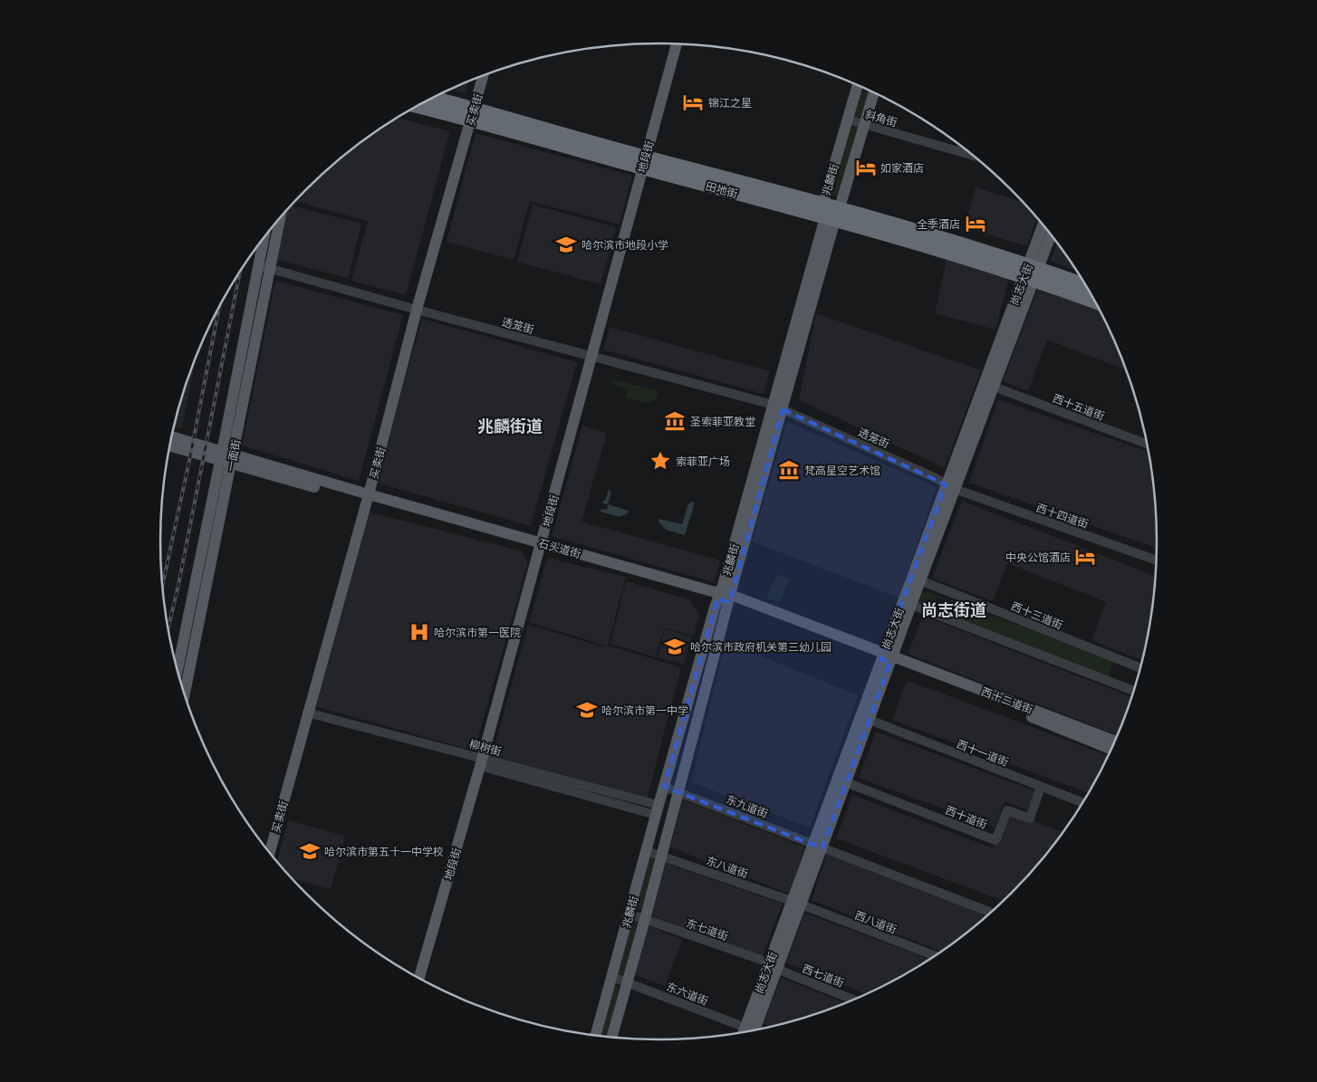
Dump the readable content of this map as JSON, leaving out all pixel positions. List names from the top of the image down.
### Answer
{
  "streets": {
    "highway": ["田地街"],
    "main road": [
      "买卖街",
      "地段街",
      "兆麟街",
      "尚志大街",
      "一面街",
      "石头道街",
      "西十二道街"
    ],
    "street": [
      "斜角街",
      "透笼街",
      "西十五道街",
      "西十四道街",
      "西十三道街",
      "柳树街",
      "西十一道街",
      "东九道街",
      "西十道街",
      "东八道街",
      "西八道街",
      "东七道街",
      "西七道街",
      "东六道街"
    ]
  },
  "crossings": [
    ["买卖街", "田地街"],
    ["买卖街", "透笼街"],
    ["买卖街", "石头道街"],
    ["买卖街", "柳树街"],
    ["斜角街", "兆麟街"],
    ["地段街", "田地街"],
    ["地段街", "透笼街"],
    ["地段街", "石头道街"],
    ["地段街", "柳树街"],
    ["兆麟街", "田地街"],
    ["兆麟街", "透笼街"],
    ["兆麟街", "石头道街"],
    ["兆麟街", "柳树街"],
    ["兆麟街", "东九道街"],
    ["兆麟街", "东八道街"],
    ["兆麟街", "东七道街"],
    ["兆麟街", "东六道街"],
    ["田地街", "尚志大街"],
    ["尚志大街", "透笼街"],
    ["尚志大街", "西十五道街"],
    ["尚志大街", "西十四道街"],
    ["尚志大街", "石头道街"],
    ["尚志大街", "西十三道街"],
    ["尚志大街", "西十二道街"],
    ["尚志大街", "西十一道街"],
    ["尚志大街", "东九道街"],
    ["尚志大街", "西十道街"],
    ["尚志大街", "东八道街"],
    ["尚志大街", "西八道街"],
    ["尚志大街", "东七道街"],
    ["尚志大街", "西七道街"],
    ["透笼街", "一面街"],
    ["透笼街", "西十四道街"],
    ["一面街", "石头道街"],
    ["石头道街", "西十二道街"],
    ["西十一道街", "西十道街"],
    ["东八道街", "西八道街"],
    ["东七道街", "西七道街"]
  ],
  "districts": ["兆麟街道", "尚志街道"],
  "places": {
    "hotel": [
      "锦江之星",
      "如家酒店",
      "全季酒店",
      "中央公馆酒店"
    ],
    "school or university": [
      "哈尔滨市地段小学",
      "哈尔滨市政府机关第三幼儿园",
      "哈尔滨市第一中学",
      "哈尔滨市第五十一中学校"
    ],
    "museum": ["圣索菲亚教堂", "梵高星空艺术馆"],
    "place": ["索菲亚广场"],
    "hospital": ["哈尔滨市第一医院"]
  }
}
